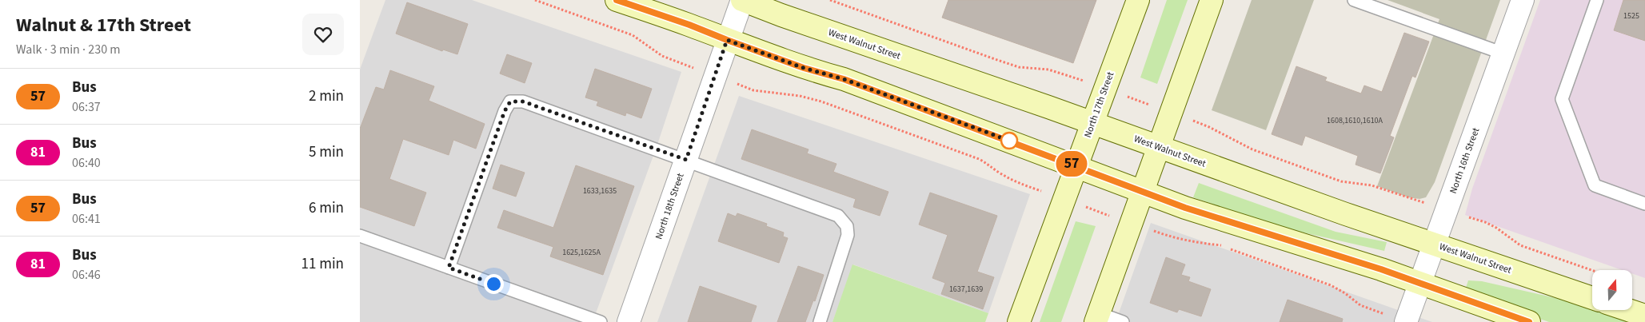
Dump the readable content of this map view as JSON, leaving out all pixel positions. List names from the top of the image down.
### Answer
{
  "streets": {
    "main road": ["West Walnut Street", "North 17th Street"],
    "street": ["North 16th Street", "North 18th Street"]
  },
  "crossings": [
    ["West Walnut Street", "North 17th Street"],
    ["West Walnut Street", "North 16th Street"],
    ["West Walnut Street", "North 18th Street"]
  ],
  "lines": ["bus line 57"],
  "house_numbers": [
    "1525",
    "1608,1610,1610A",
    "1633,1635",
    "1625,1625A",
    "1637,1639"
  ],
  "north": "top",
  "page": {
    "heading": ["Walnut & 17th Street", "Walk · 3 min · 230 m"],
    "on_map": "57",
    "list": [
      {
        "mark": "57",
        "name": "Bus",
        "note": "06:37",
        "value": "2 min"
      },
      {
        "mark": "81",
        "name": "Bus",
        "note": "06:40",
        "value": "5 min"
      },
      {
        "mark": "57",
        "name": "Bus",
        "note": "06:41",
        "value": "6 min"
      },
      {
        "mark": "81",
        "name": "Bus",
        "note": "06:46",
        "value": "11 min"
      }
    ]
  }
}
